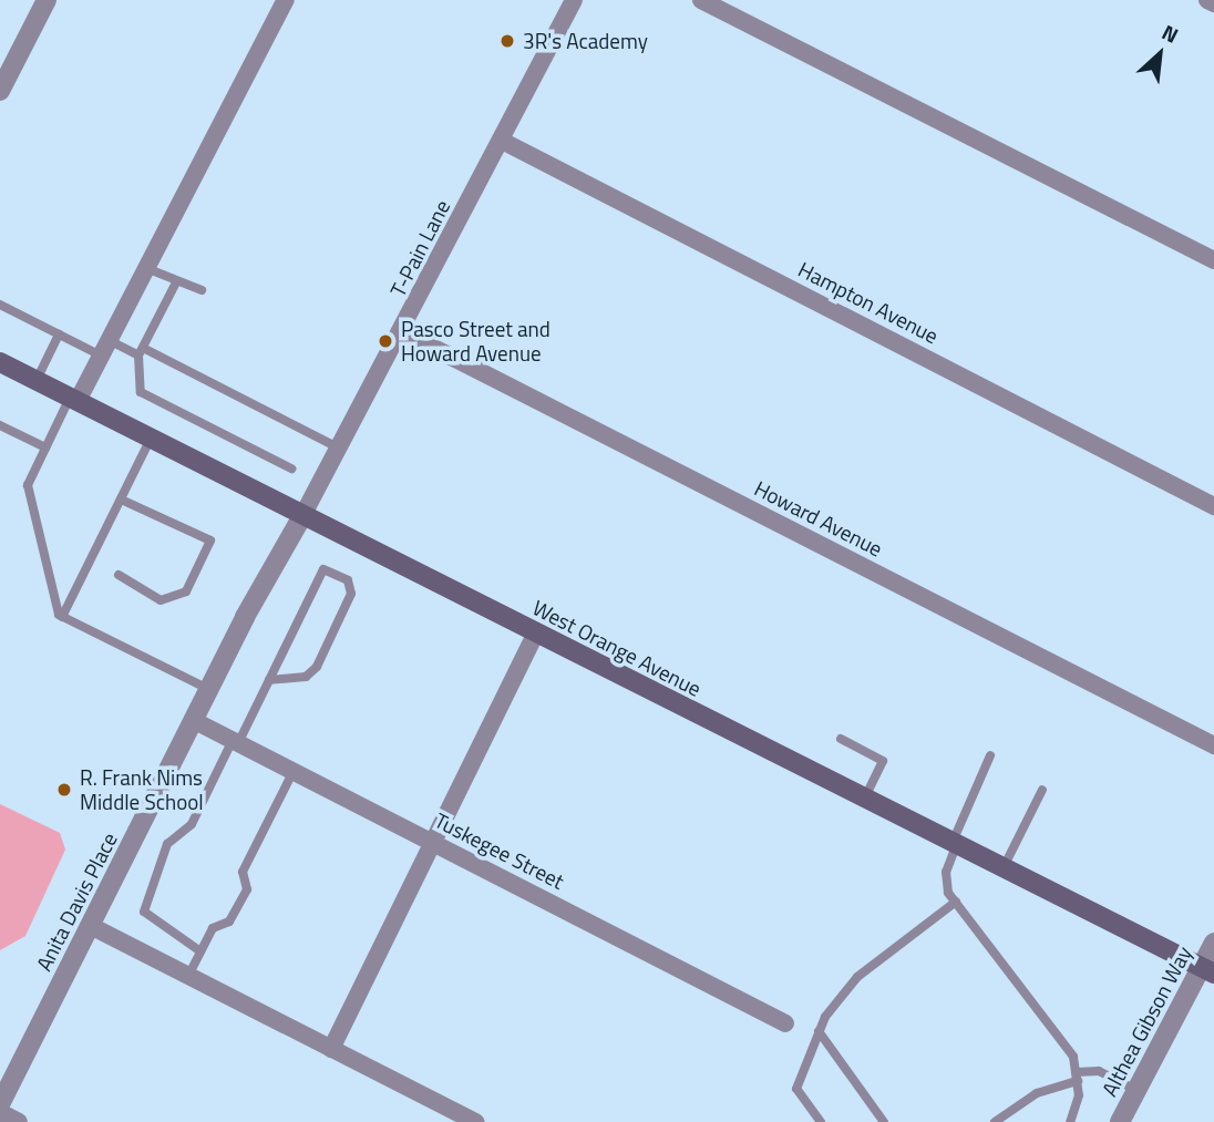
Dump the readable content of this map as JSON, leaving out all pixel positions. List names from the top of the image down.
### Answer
{
  "streets": {
    "main road": ["West Orange Avenue"],
    "street": [
      "T-Pain Lane",
      "Hampton Avenue",
      "Howard Avenue",
      "Tuskegee Street",
      "Anita Davis Place",
      "Althea Gibson Way"
    ]
  },
  "crossings": [
    ["T-Pain Lane", "Hampton Avenue"],
    ["T-Pain Lane", "Howard Avenue"],
    ["T-Pain Lane", "West Orange Avenue"],
    ["T-Pain Lane", "Anita Davis Place"],
    ["West Orange Avenue", "Anita Davis Place"],
    ["West Orange Avenue", "Althea Gibson Way"],
    ["Tuskegee Street", "Anita Davis Place"]
  ],
  "places": ["3R's Academy", "Pasco Street and Howard Avenue", "R. Frank Nims Middle School"],
  "north": "top right"
}
